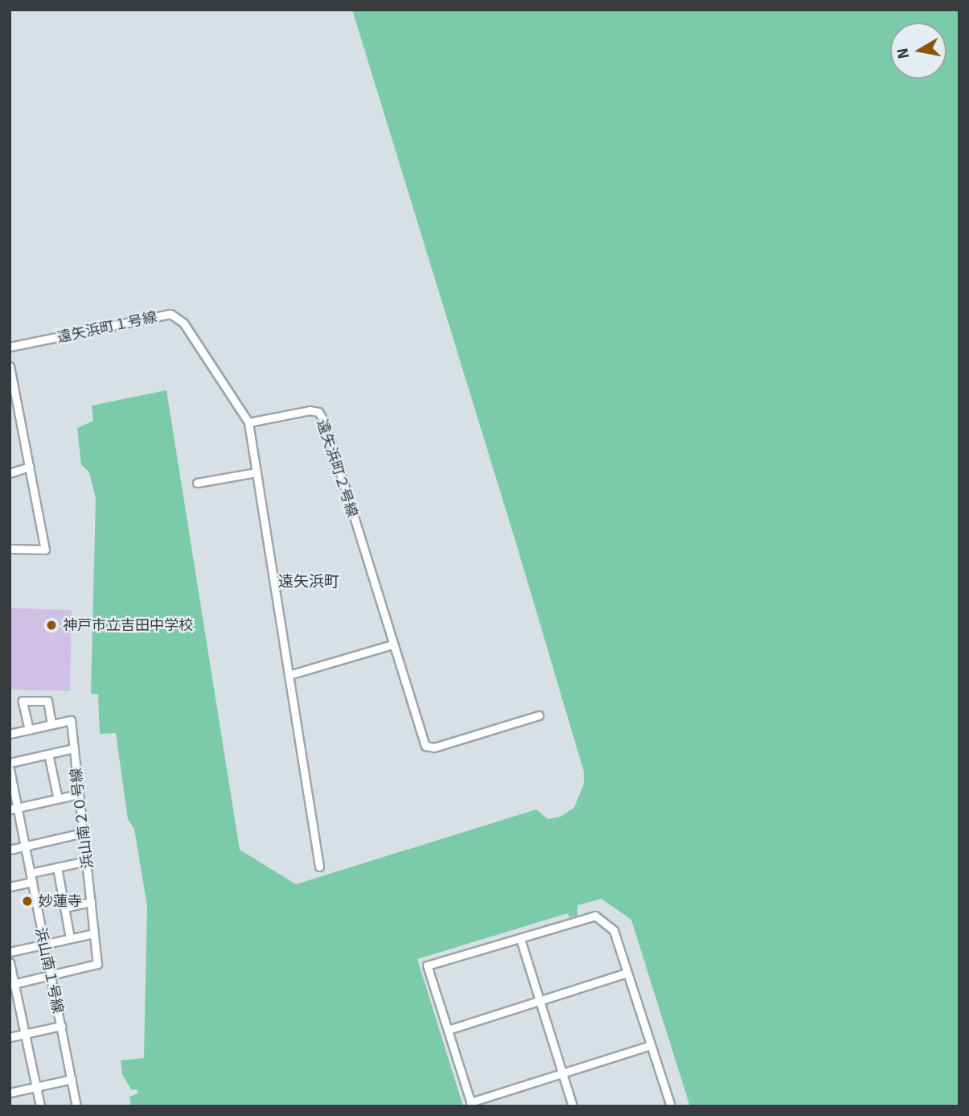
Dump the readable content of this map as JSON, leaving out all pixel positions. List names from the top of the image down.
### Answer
{
  "streets": {
    "street": [
      "遠矢浜町１号線",
      "遠矢浜町２号線",
      "浜山南２０号線",
      "浜山南１号線"
    ]
  },
  "crossings": [
    ["遠矢浜町１号線", "遠矢浜町２号線"],
    ["浜山南２０号線", "浜山南１号線"]
  ],
  "districts": ["遠矢浜町"],
  "places": ["神戸市立吉田中学校", "妙蓮寺"],
  "north": "left"
}
